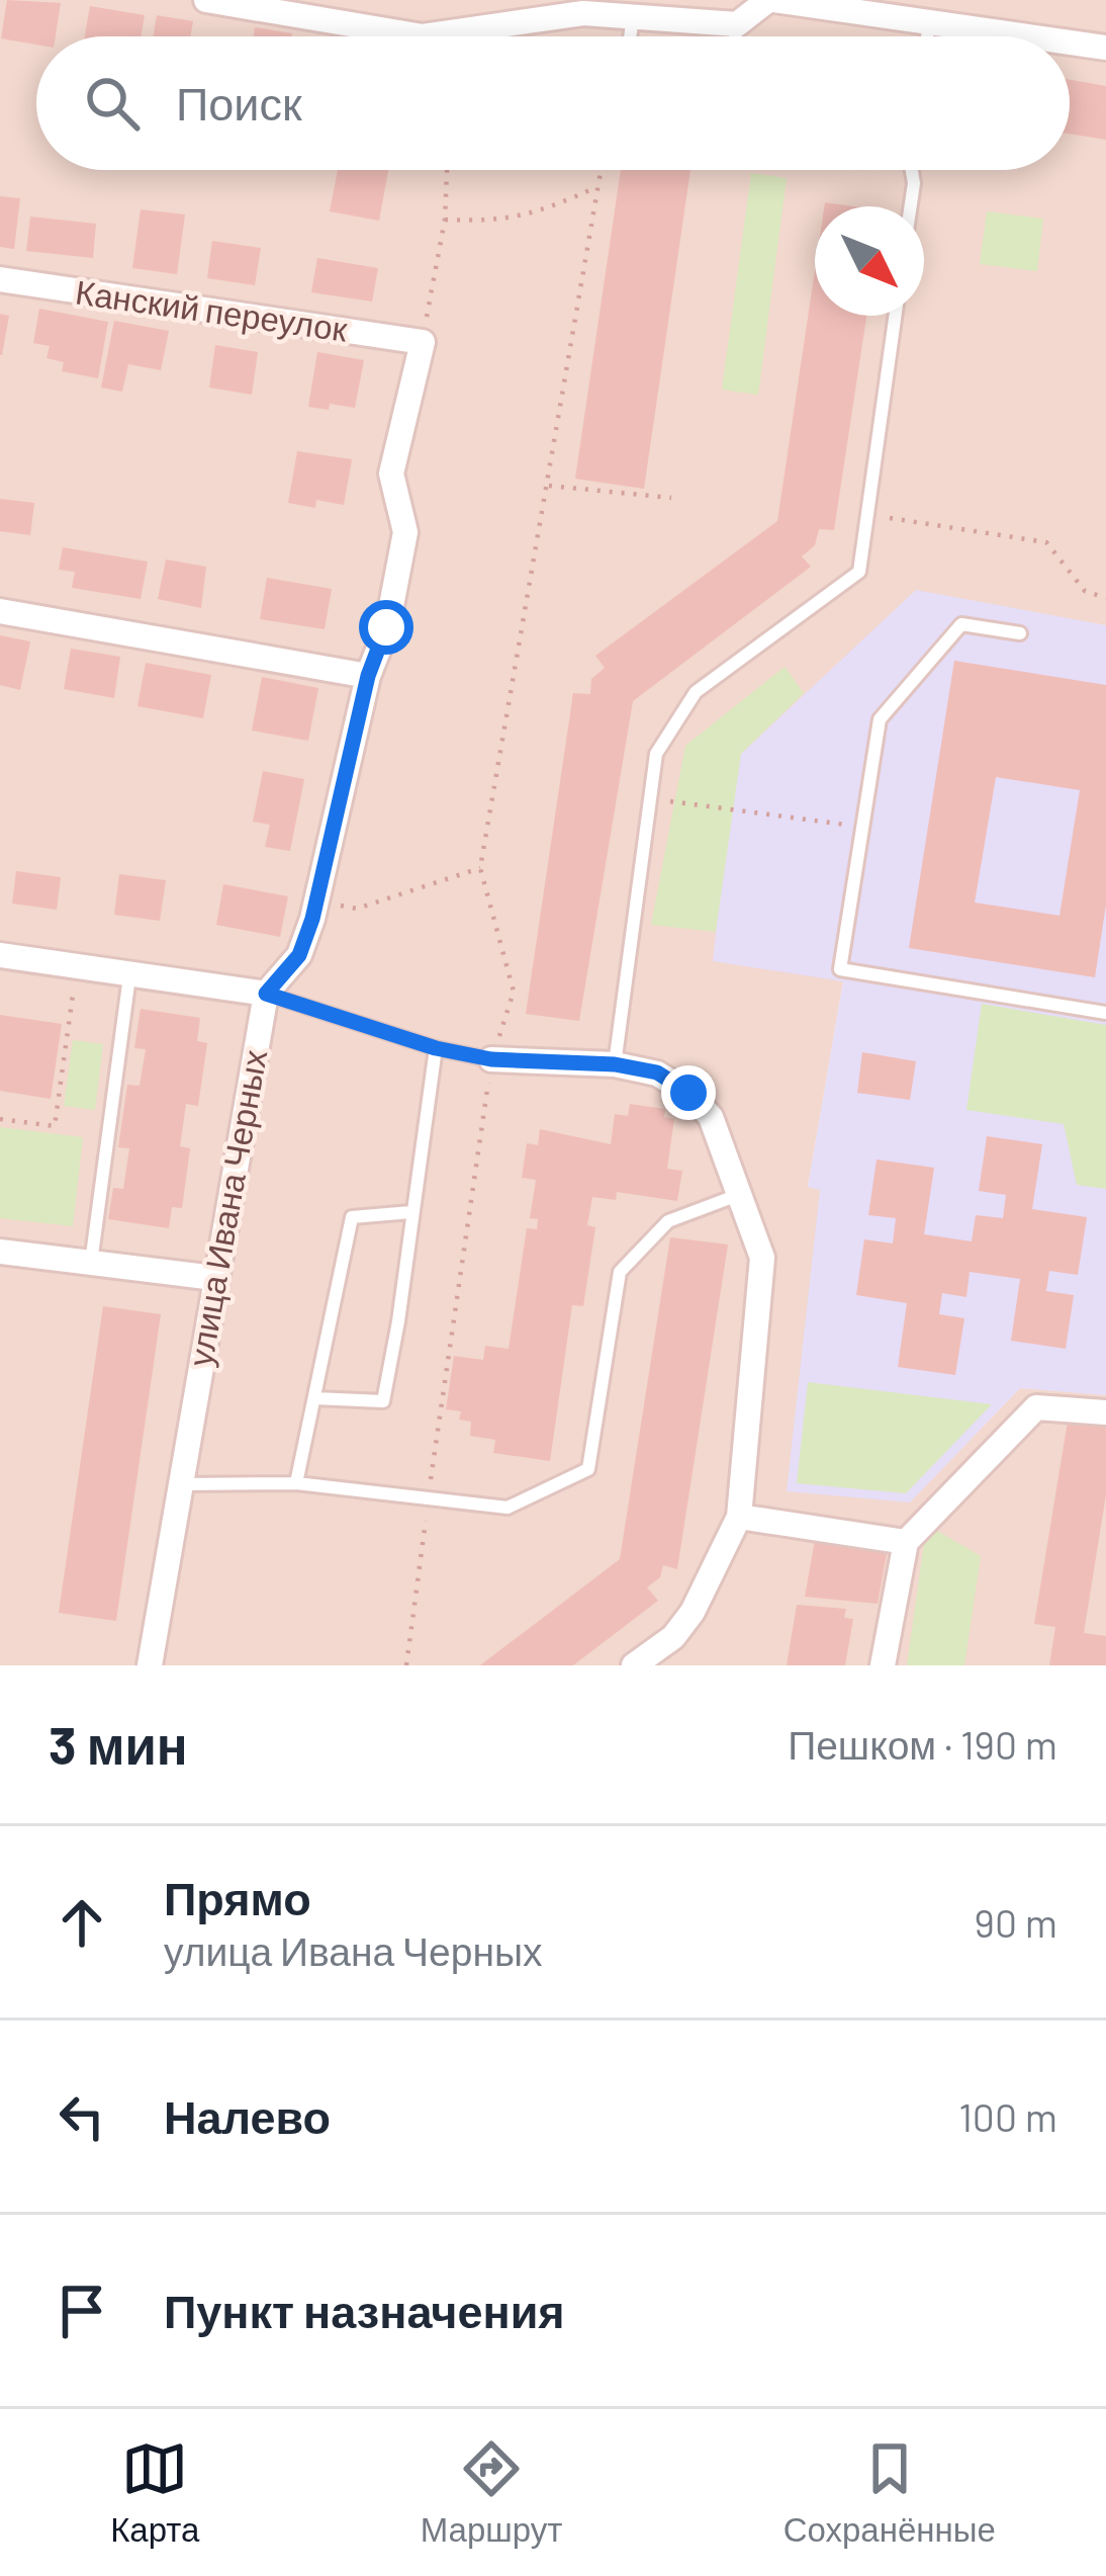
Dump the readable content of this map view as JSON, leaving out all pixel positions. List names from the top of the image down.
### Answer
{
  "streets": {
    "street": ["Канский переулок", "улица Ивана Черных"]
  },
  "crossings": [
    ["Канский переулок", "улица Ивана Черных"]
  ],
  "north": "bottom right",
  "page": {
    "search": "Поиск",
    "heading": ["3 мин", "Пешком · 190 m"],
    "list": [
      ["Прямо", "улица Ивана Черных", "90 m"],
      ["Налево", "100 m"],
      "Пункт назначения"
    ],
    "nav": ["Карта", "Маршрут", "Сохранённые"]
  }
}
